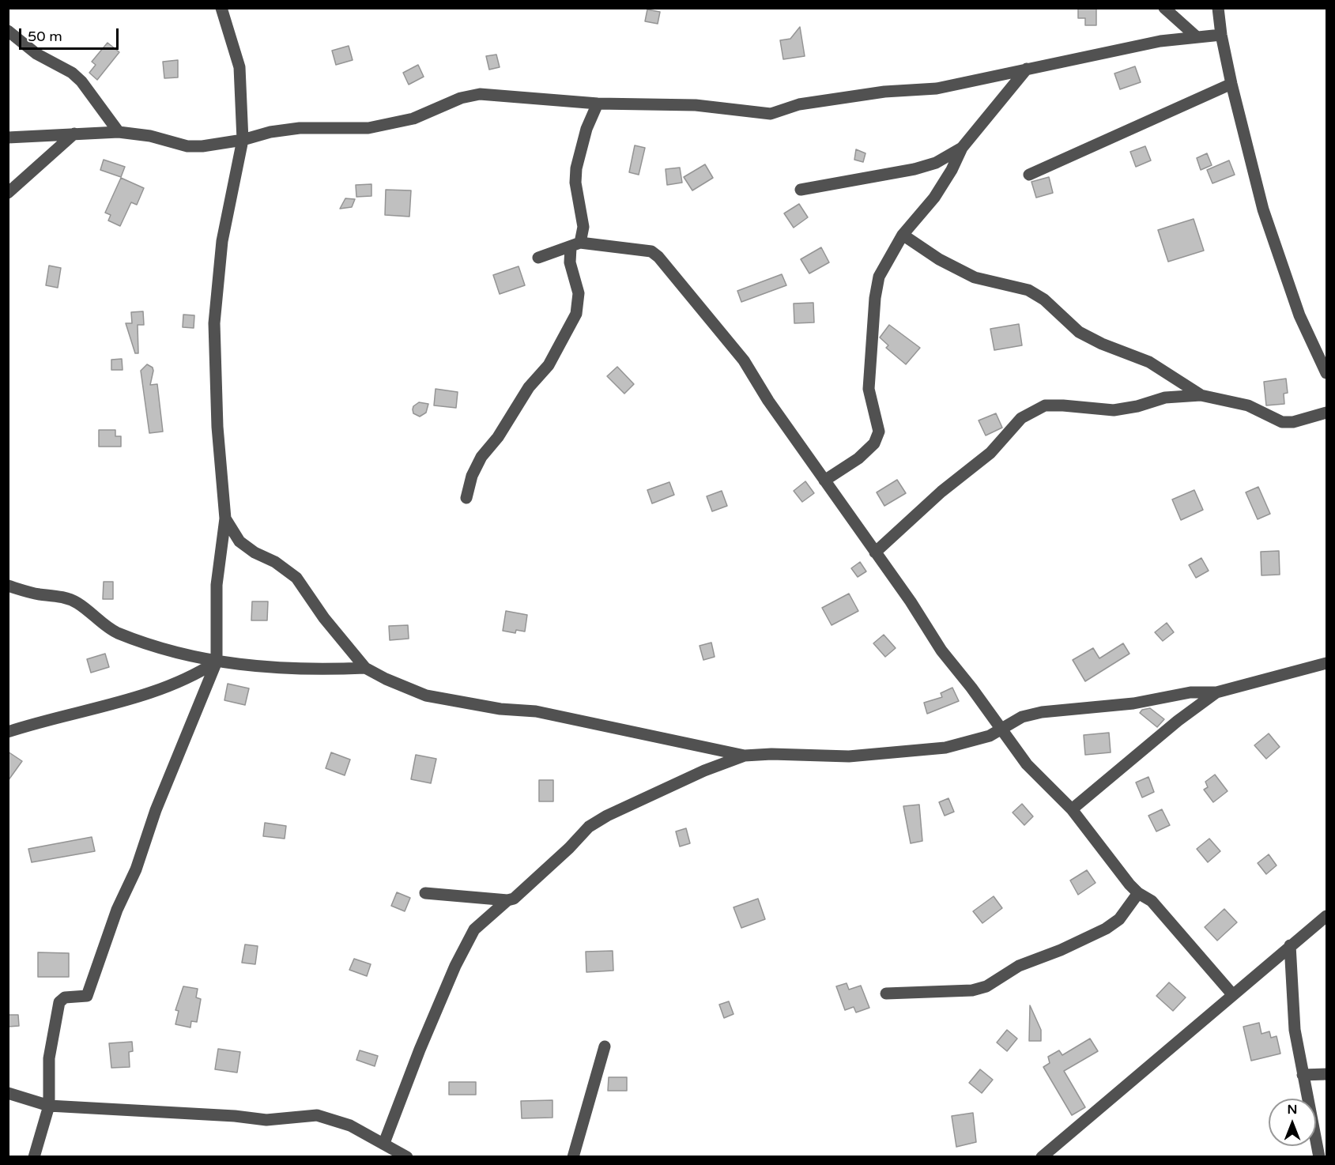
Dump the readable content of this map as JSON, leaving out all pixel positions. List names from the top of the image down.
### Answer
{
  "scale_bar": "50 m",
  "north": "top"
}
